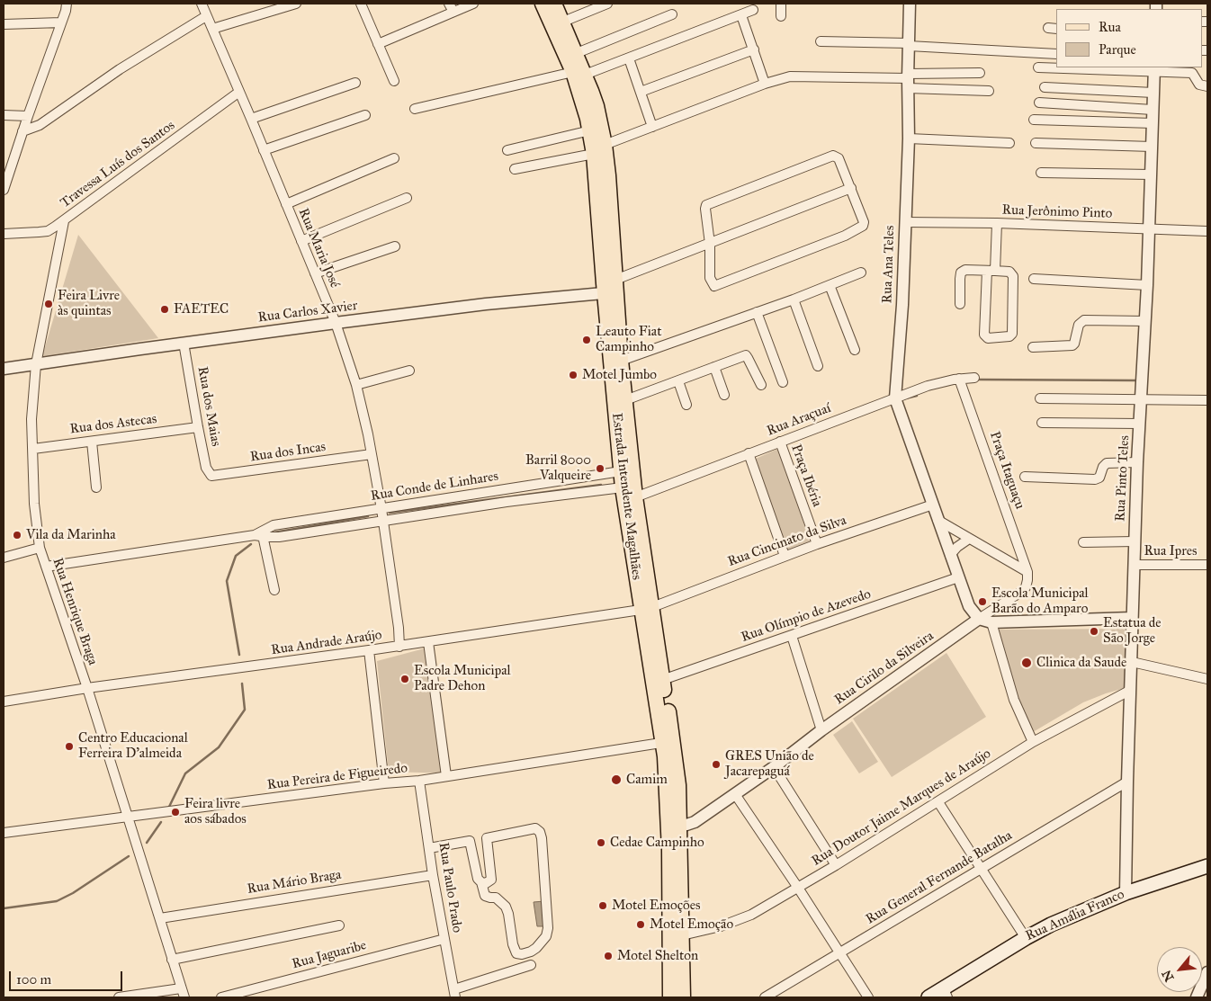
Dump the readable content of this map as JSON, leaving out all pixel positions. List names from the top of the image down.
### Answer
{
  "streets": {
    "main road": ["Estrada Intendente Magalhães", "Rua Amália Franco"],
    "street": [
      "Travessa Luís dos Santos",
      "Rua Jerônimo Pinto",
      "Rua Maria José",
      "Rua Ana Teles",
      "Rua Carlos Xavier",
      "Rua dos Maias",
      "Rua Araçuaí",
      "Rua dos Astecas",
      "Rua dos Incas",
      "Praça Itaguaçu",
      "Praça Ibéria",
      "Rua Pinto Teles",
      "Rua Conde de Linhares",
      "Rua Cincinato da Silva",
      "Rua Ipres",
      "Rua Henrique Braga",
      "Rua Olímpio de Azevedo",
      "Rua Andrade Araújo",
      "Rua Cirilo da Silveira",
      "Rua Pereira de Figueiredo",
      "Rua Doutor Jaime Marques de Araújo",
      "Rua General Fernande Batalha",
      "Rua Mário Braga",
      "Rua Paulo Prado",
      "Rua Jaguaribe"
    ]
  },
  "crossings": [
    ["Travessa Luís dos Santos", "Rua Maria José"],
    ["Travessa Luís dos Santos", "Rua Henrique Braga"],
    ["Rua Jerônimo Pinto", "Rua Ana Teles"],
    ["Rua Jerônimo Pinto", "Rua Pinto Teles"],
    ["Rua Maria José", "Rua Carlos Xavier"],
    ["Rua Maria José", "Rua dos Incas"],
    ["Rua Maria José", "Rua Conde de Linhares"],
    ["Rua Maria José", "Rua Andrade Araújo"],
    ["Rua Ana Teles", "Rua Araçuaí"],
    ["Rua Ana Teles", "Rua Cincinato da Silva"],
    ["Rua Ana Teles", "Rua Olímpio de Azevedo"],
    ["Rua Ana Teles", "Rua Cirilo da Silveira"],
    ["Rua Carlos Xavier", "Rua dos Maias"],
    ["Rua Carlos Xavier", "Estrada Intendente Magalhães"],
    ["Rua Carlos Xavier", "Rua Henrique Braga"],
    ["Rua dos Maias", "Rua dos Astecas"],
    ["Rua dos Maias", "Rua dos Incas"],
    ["Rua Araçuaí", "Praça Itaguaçu"],
    ["Rua Araçuaí", "Praça Ibéria"],
    ["Rua Araçuaí", "Estrada Intendente Magalhães"],
    ["Rua dos Astecas", "Rua Henrique Braga"],
    ["Praça Ibéria", "Rua Cincinato da Silva"],
    ["Rua Pinto Teles", "Rua Ipres"],
    ["Rua Pinto Teles", "Rua Doutor Jaime Marques de Araújo"],
    ["Rua Pinto Teles", "Rua General Fernande Batalha"],
    ["Rua Pinto Teles", "Rua Amália Franco"],
    ["Rua Conde de Linhares", "Estrada Intendente Magalhães"],
    ["Rua Conde de Linhares", "Rua Henrique Braga"],
    ["Estrada Intendente Magalhães", "Rua Cincinato da Silva"],
    ["Estrada Intendente Magalhães", "Rua Olímpio de Azevedo"],
    ["Estrada Intendente Magalhães", "Rua Andrade Araújo"],
    ["Estrada Intendente Magalhães", "Rua Cirilo da Silveira"],
    ["Estrada Intendente Magalhães", "Rua Pereira de Figueiredo"],
    ["Estrada Intendente Magalhães", "Rua Doutor Jaime Marques de Araújo"],
    ["Rua Cincinato da Silva", "Rua Andrade Araújo"],
    ["Rua Henrique Braga", "Rua Andrade Araújo"],
    ["Rua Henrique Braga", "Rua Pereira de Figueiredo"],
    ["Rua Henrique Braga", "Rua Mário Braga"],
    ["Rua Pereira de Figueiredo", "Rua Paulo Prado"],
    ["Rua Mário Braga", "Rua Paulo Prado"],
    ["Rua Paulo Prado", "Rua Jaguaribe"]
  ],
  "places": [
    "Feira Livre às quintas",
    "FAETEC",
    "Leauto Fiat Campinho",
    "Motel Jumbo",
    "Barril 8000 Valqueire",
    "Vila da Marinha",
    "Escola Municipal Barão do Amparo",
    "Estatua de São Jorge",
    "Clinica da Saude",
    "Escola Municipal Padre Dehon",
    "Centro Educacional Ferreira D'almeida",
    "GRES União de Jacarepaguá",
    "Camim",
    "Feira livre aos sábados",
    "Cedae Campinho",
    "Motel Emoções",
    "Motel Emoção",
    "Motel Shelton"
  ],
  "legend": ["Rua", "Parque"],
  "scale_bar": "100 m",
  "north": "bottom left"
}
